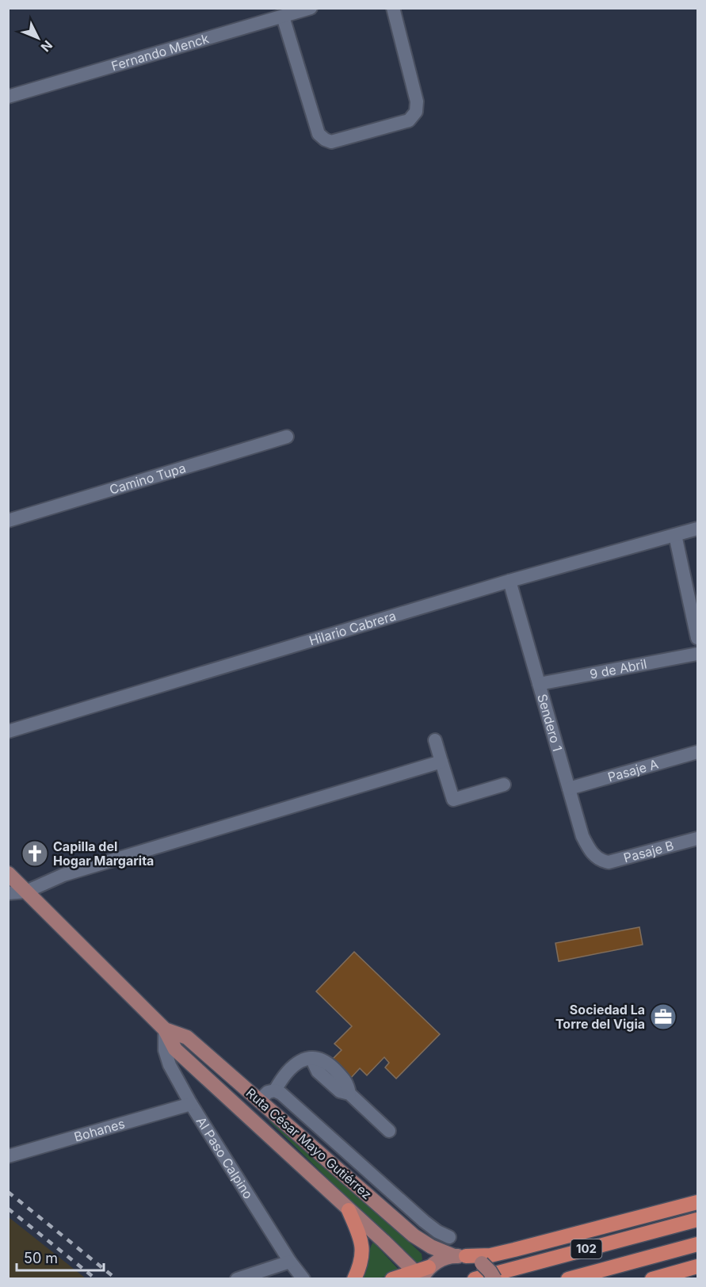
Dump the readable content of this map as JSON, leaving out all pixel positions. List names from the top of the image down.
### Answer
{
  "streets": {
    "highway": ["102"],
    "main road": ["Ruta César Mayo Gutiérrez"],
    "street": [
      "Fernando Menck",
      "Camino Tupa",
      "Hilario Cabrera",
      "9 de Abril",
      "Sendero 1",
      "Pasaje A",
      "Pasaje B",
      "Bohanes",
      "Al Paso Calpino"
    ]
  },
  "crossings": [
    ["Hilario Cabrera", "Sendero 1"],
    ["9 de Abril", "Sendero 1"],
    ["Sendero 1", "Pasaje A"],
    ["Sendero 1", "Pasaje B"],
    ["Bohanes", "Al Paso Calpino"],
    ["Ruta César Mayo Gutiérrez", "Al Paso Calpino"]
  ],
  "places": {
    "church": ["Capilla del Hogar Margarita"],
    "office": ["Sociedad La Torre del Vigia"]
  },
  "scale_bar": "50 m",
  "north": "bottom right"
}
